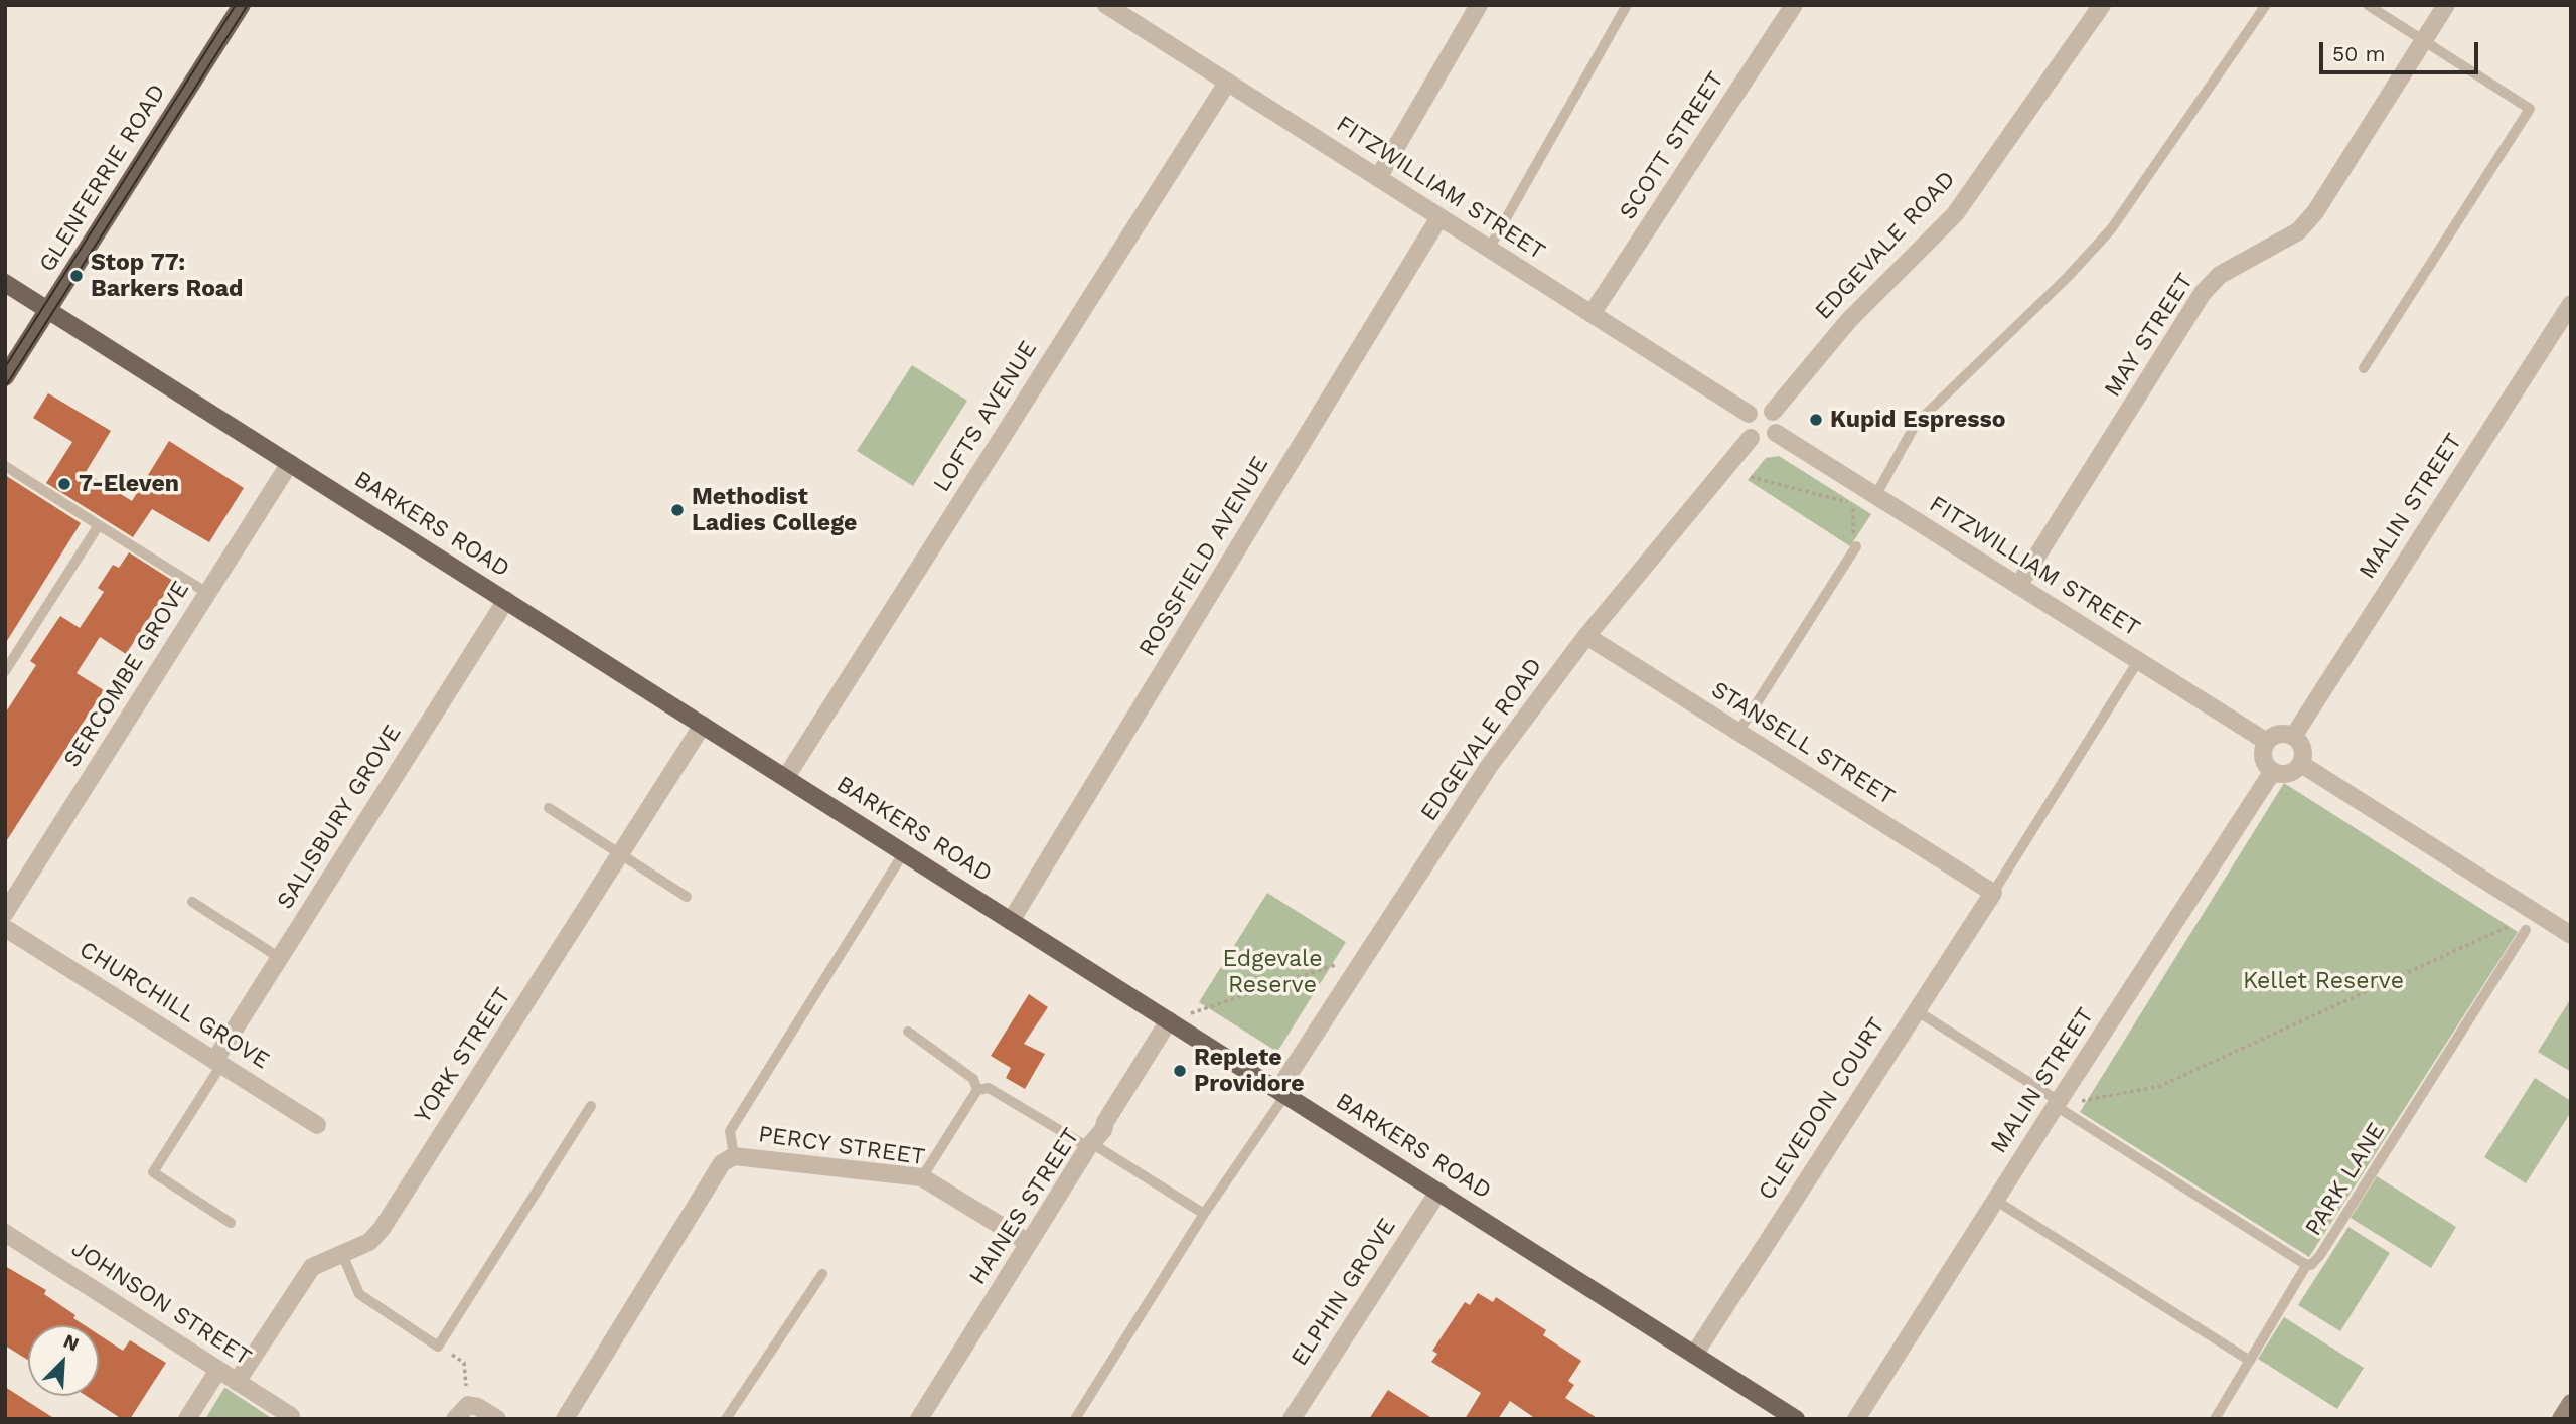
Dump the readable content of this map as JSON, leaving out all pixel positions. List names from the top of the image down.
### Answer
{
  "streets": {
    "main road": ["GLENFERRIE ROAD", "BARKERS ROAD"],
    "street": [
      "SCOTT STREET",
      "FITZWILLIAM STREET",
      "EDGEVALE ROAD",
      "MAY STREET",
      "LOFTS AVENUE",
      "MALIN STREET",
      "ROSSFIELD AVENUE",
      "SERCOMBE GROVE",
      "STANSELL STREET",
      "SALISBURY GROVE",
      "CHURCHILL GROVE",
      "YORK STREET",
      "CLEVEDON COURT",
      "PERCY STREET",
      "HAINES STREET",
      "ELPHIN GROVE",
      "JOHNSON STREET"
    ],
    "lane": ["PARK LANE"]
  },
  "crossings": [
    ["SCOTT STREET", "FITZWILLIAM STREET"],
    ["GLENFERRIE ROAD", "BARKERS ROAD"],
    ["FITZWILLIAM STREET", "EDGEVALE ROAD"],
    ["FITZWILLIAM STREET", "MAY STREET"],
    ["FITZWILLIAM STREET", "LOFTS AVENUE"],
    ["FITZWILLIAM STREET", "MALIN STREET"],
    ["FITZWILLIAM STREET", "ROSSFIELD AVENUE"],
    ["EDGEVALE ROAD", "BARKERS ROAD"],
    ["EDGEVALE ROAD", "STANSELL STREET"],
    ["LOFTS AVENUE", "BARKERS ROAD"],
    ["MALIN STREET", "PARK LANE"],
    ["BARKERS ROAD", "ROSSFIELD AVENUE"],
    ["BARKERS ROAD", "SERCOMBE GROVE"],
    ["BARKERS ROAD", "SALISBURY GROVE"],
    ["BARKERS ROAD", "YORK STREET"],
    ["BARKERS ROAD", "CLEVEDON COURT"],
    ["BARKERS ROAD", "HAINES STREET"],
    ["BARKERS ROAD", "ELPHIN GROVE"],
    ["STANSELL STREET", "CLEVEDON COURT"],
    ["SALISBURY GROVE", "CHURCHILL GROVE"],
    ["YORK STREET", "JOHNSON STREET"],
    ["CLEVEDON COURT", "PARK LANE"],
    ["PERCY STREET", "HAINES STREET"]
  ],
  "parks": ["Edgevale Reserve", "Kellet Reserve"],
  "places": [
    "Stop 77: Barkers Road",
    "Kupid Espresso",
    "7-Eleven",
    "Methodist Ladies College",
    "Replete Providore"
  ],
  "scale_bar": "50 m",
  "north": "top right"
}
